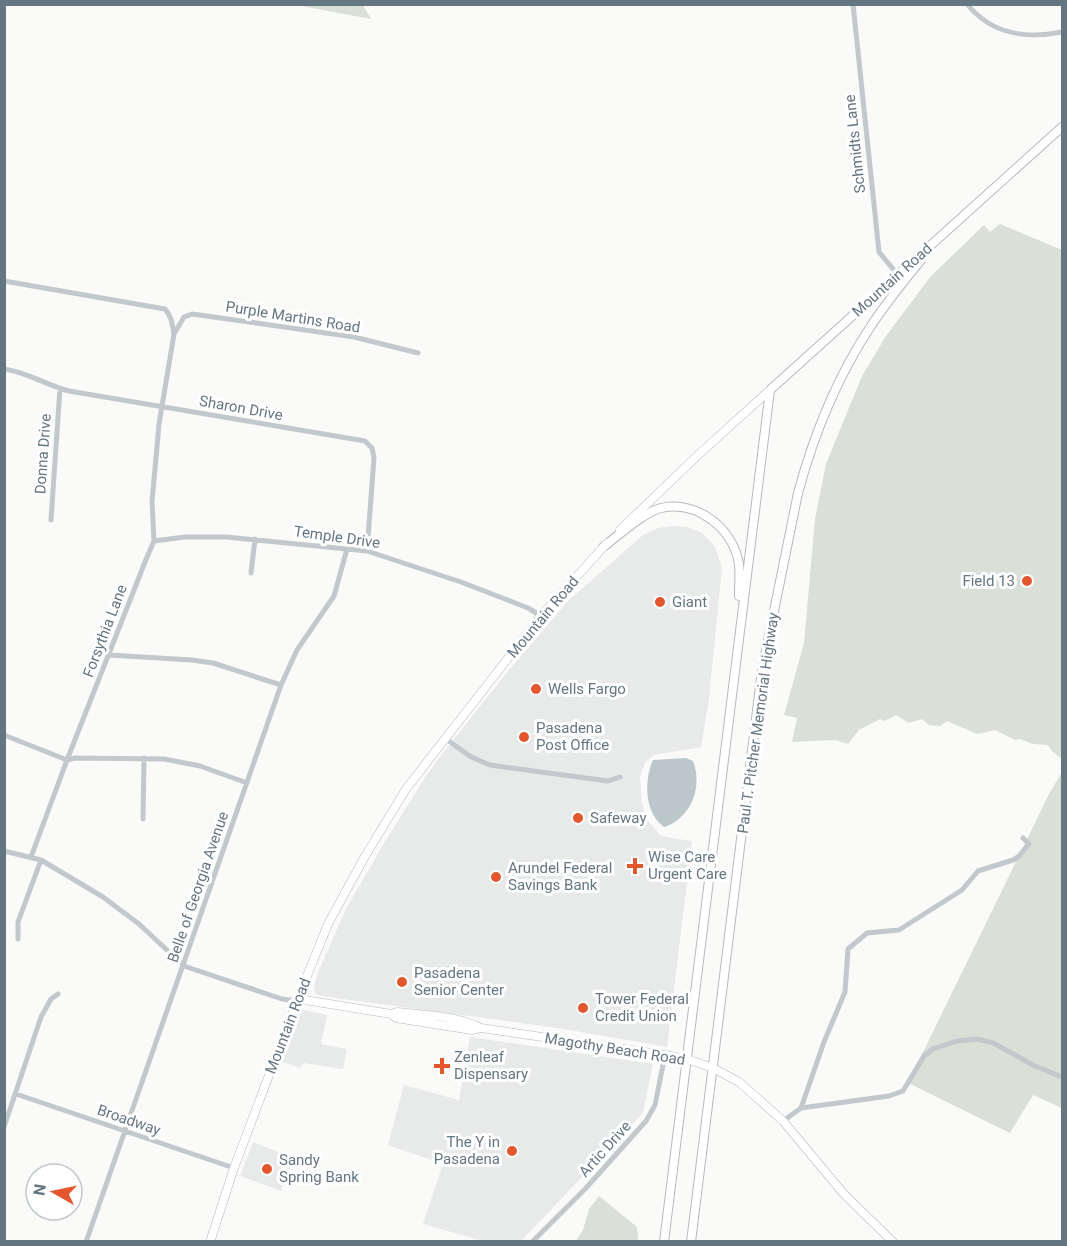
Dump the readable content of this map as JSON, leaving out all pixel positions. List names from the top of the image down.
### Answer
{
  "streets": {
    "main road": ["Mountain Road", "Paul T. Pitcher Memorial Highway", "Magothy Beach Road"],
    "street": [
      "Schmidts Lane",
      "Purple Martins Road",
      "Sharon Drive",
      "Donna Drive",
      "Temple Drive",
      "Forsythia Lane",
      "Belle of Georgia Avenue",
      "Broadway",
      "Artic Drive"
    ]
  },
  "crossings": [
    ["Schmidts Lane", "Mountain Road"],
    ["Mountain Road", "Temple Drive"],
    ["Mountain Road", "Paul T. Pitcher Memorial Highway"],
    ["Mountain Road", "Magothy Beach Road"],
    ["Mountain Road", "Broadway"],
    ["Sharon Drive", "Donna Drive"],
    ["Sharon Drive", "Temple Drive"],
    ["Sharon Drive", "Forsythia Lane"],
    ["Temple Drive", "Forsythia Lane"],
    ["Temple Drive", "Belle of Georgia Avenue"],
    ["Paul T. Pitcher Memorial Highway", "Magothy Beach Road"],
    ["Belle of Georgia Avenue", "Broadway"],
    ["Magothy Beach Road", "Artic Drive"]
  ],
  "places": {
    "other": [
      "Field 13",
      "Giant",
      "Wells Fargo",
      "Pasadena Post Office",
      "Safeway",
      "Arundel Federal Savings Bank",
      "Pasadena Senior Center",
      "Tower Federal Credit Union",
      "The Y in Pasadena",
      "Sandy Spring Bank"
    ],
    "health": ["Wise Care Urgent Care", "Zenleaf Dispensary"]
  },
  "north": "left"
}
